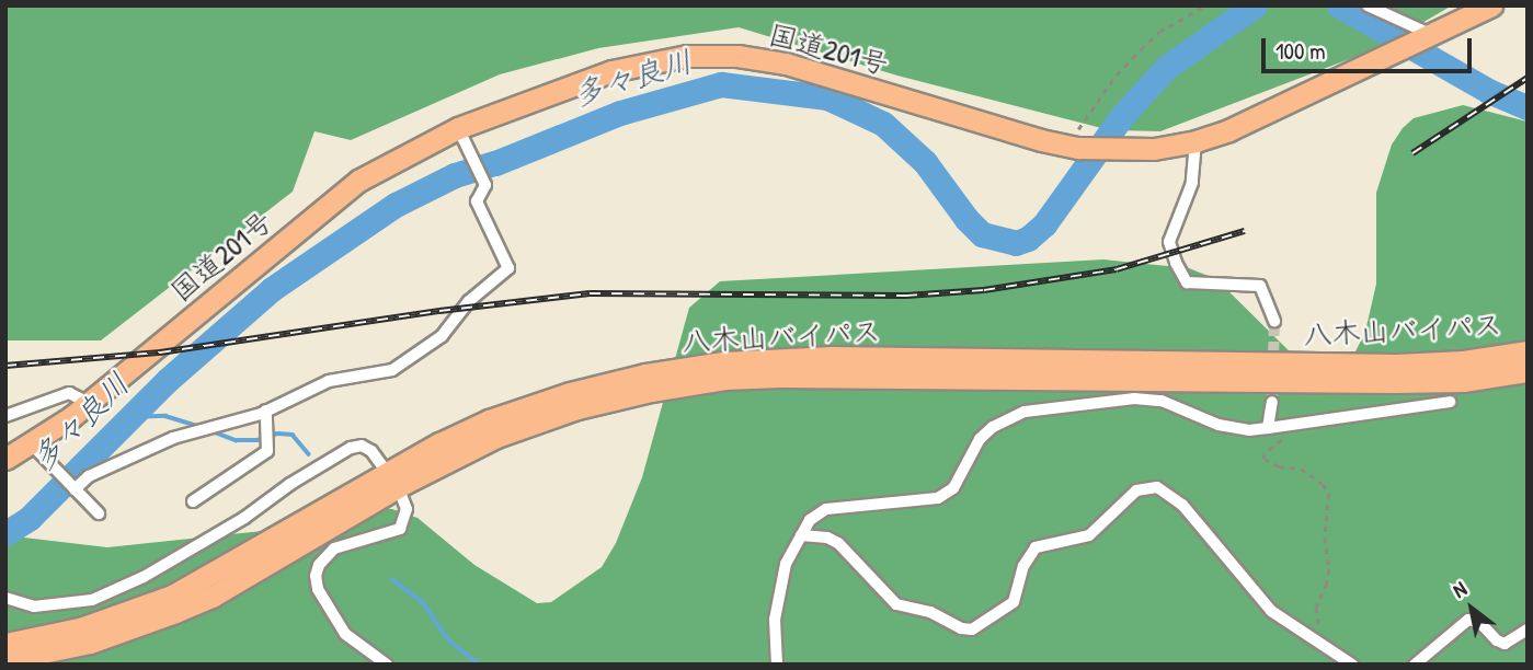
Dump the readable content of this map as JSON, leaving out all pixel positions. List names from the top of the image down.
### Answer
{
  "streets": {
    "highway": ["国道201号", "八木山バイパス"]
  },
  "water": ["多々良川"],
  "scale_bar": "100 m",
  "north": "top left"
}
